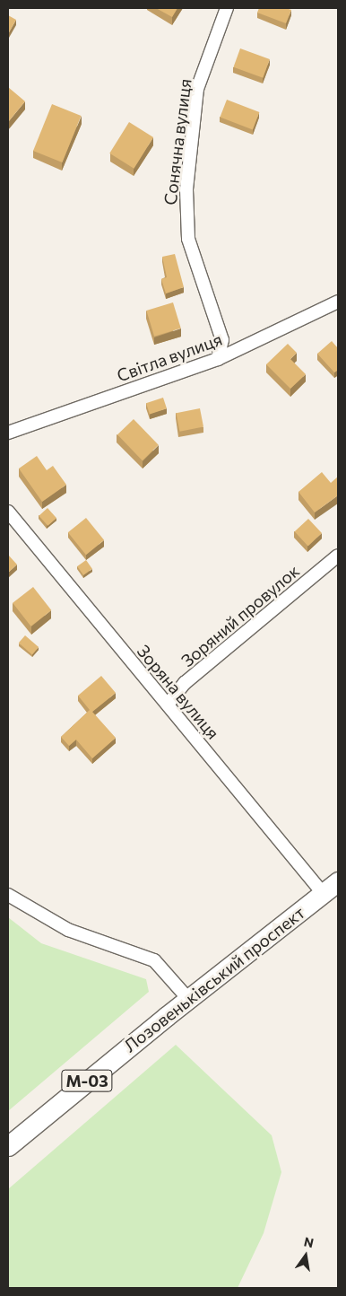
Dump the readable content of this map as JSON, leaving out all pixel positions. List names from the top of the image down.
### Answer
{
  "streets": {
    "highway": ["Лозовеньківський проспект", "М-03"],
    "street": [
      "Сонячна вулиця",
      "Світла вулиця",
      "Зоряний провулок",
      "Зоряна вулиця"
    ]
  },
  "crossings": [
    ["Сонячна вулиця", "Світла вулиця"],
    ["Зоряний провулок", "Зоряна вулиця"],
    ["Зоряна вулиця", "Лозовеньківський проспект"]
  ],
  "north": "top"
}
